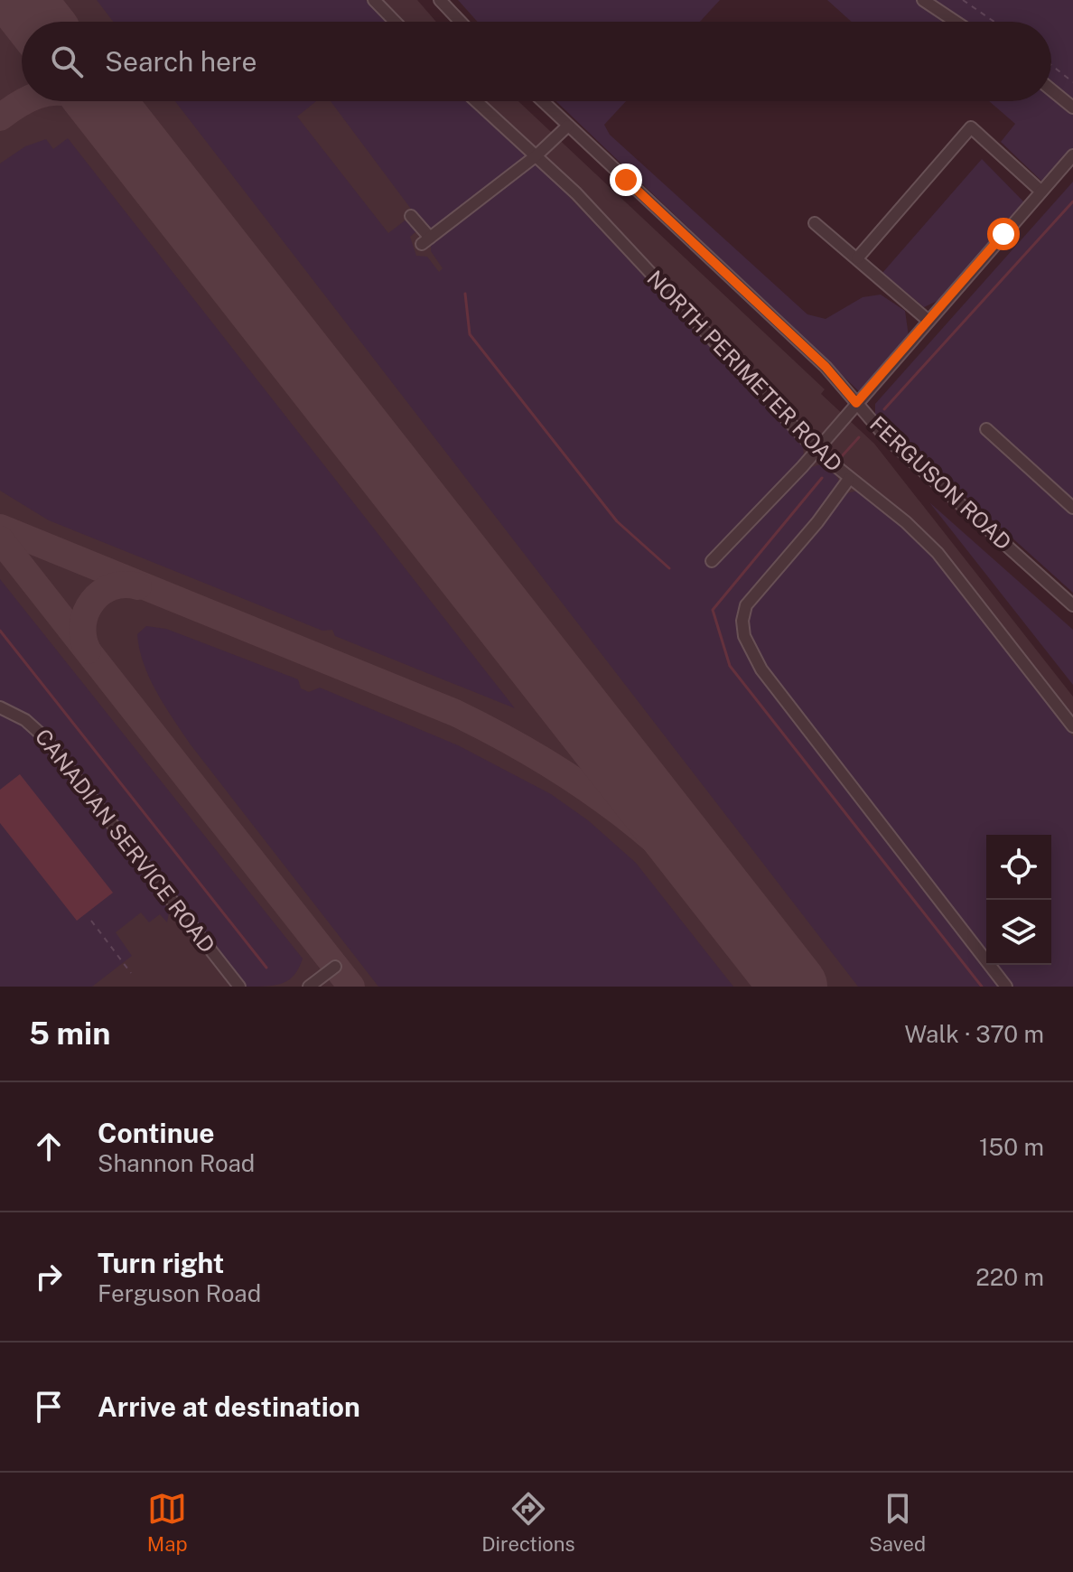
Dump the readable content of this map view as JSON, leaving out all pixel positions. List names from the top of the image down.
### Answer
{
  "streets": {
    "street": ["NORTH PERIMETER ROAD", "FERGUSON ROAD", "CANADIAN SERVICE ROAD"]
  },
  "page": {
    "search": "Search here",
    "heading": ["5 min", "Walk · 370 m"],
    "list": [
      ["Continue", "Shannon Road", "150 m"],
      ["Turn right", "Ferguson Road", "220 m"],
      "Arrive at destination"
    ],
    "nav": ["Map", "Directions", "Saved"]
  }
}
